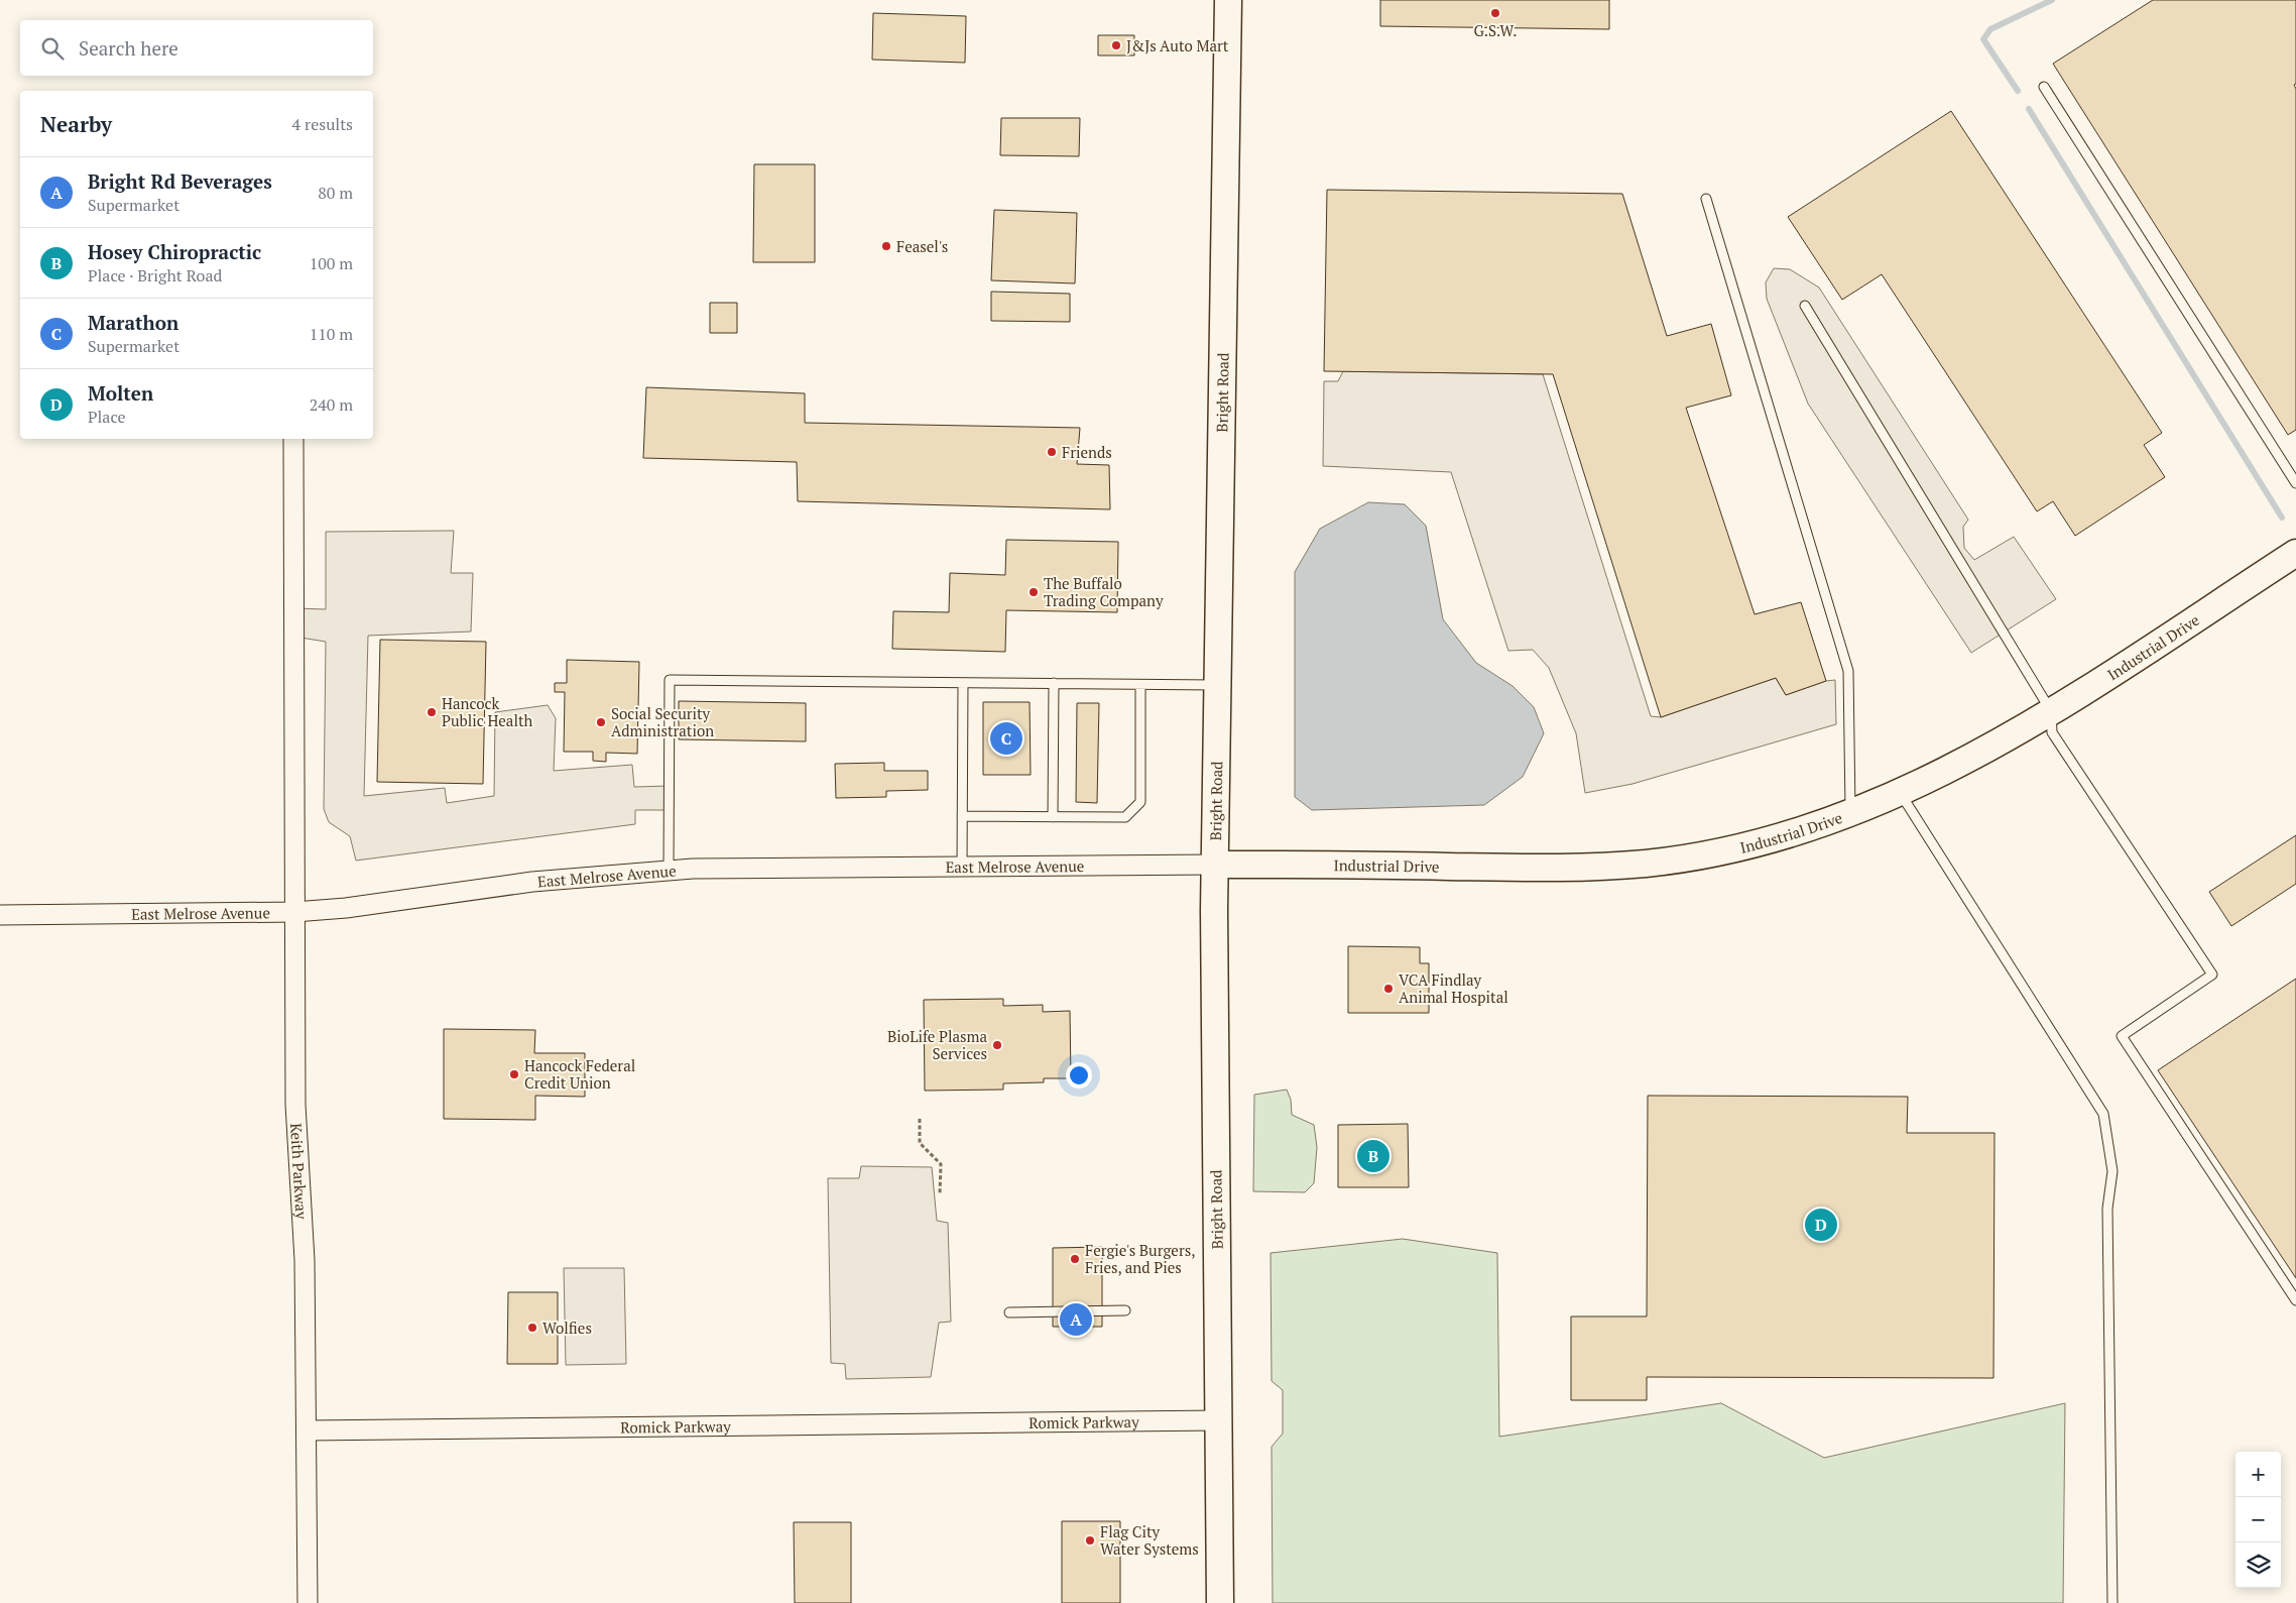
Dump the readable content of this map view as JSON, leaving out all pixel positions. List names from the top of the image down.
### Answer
{
  "streets": {
    "main road": ["Bright Road", "Industrial Drive"],
    "street": ["East Melrose Avenue", "Keith Parkway", "Romick Parkway"]
  },
  "crossings": [
    ["Bright Road", "Industrial Drive"],
    ["Bright Road", "East Melrose Avenue"],
    ["Bright Road", "Romick Parkway"],
    ["Industrial Drive", "East Melrose Avenue"],
    ["East Melrose Avenue", "Keith Parkway"],
    ["Keith Parkway", "Romick Parkway"]
  ],
  "places": [
    "G.S.W.",
    "J&Js Auto Mart",
    "Feasel's",
    "Friends",
    "The Buffalo Trading Company",
    "Hancock Public Health",
    "Social Security Administration",
    "VCA Findlay Animal Hospital",
    "BioLife Plasma Services",
    "Hancock Federal Credit Union",
    "Fergie's Burgers, Fries, and Pies",
    "Wolfies",
    "Flag City Water Systems"
  ],
  "page": {
    "search": "Search here",
    "heading": ["Nearby", "4 results"],
    "list": [
      {
        "mark": "A",
        "name": "Bright Rd Beverages",
        "note": "Supermarket",
        "value": "80 m"
      },
      {
        "mark": "B",
        "name": "Hosey Chiropractic",
        "note": "Place · Bright Road",
        "value": "100 m"
      },
      {
        "mark": "C",
        "name": "Marathon",
        "note": "Supermarket",
        "value": "110 m"
      },
      {
        "mark": "D",
        "name": "Molten",
        "note": "Place",
        "value": "240 m"
      }
    ],
    "pins": [
      "C",
      "B",
      "D",
      "A"
    ],
    "map_buttons": ["+", "−"]
  }
}
